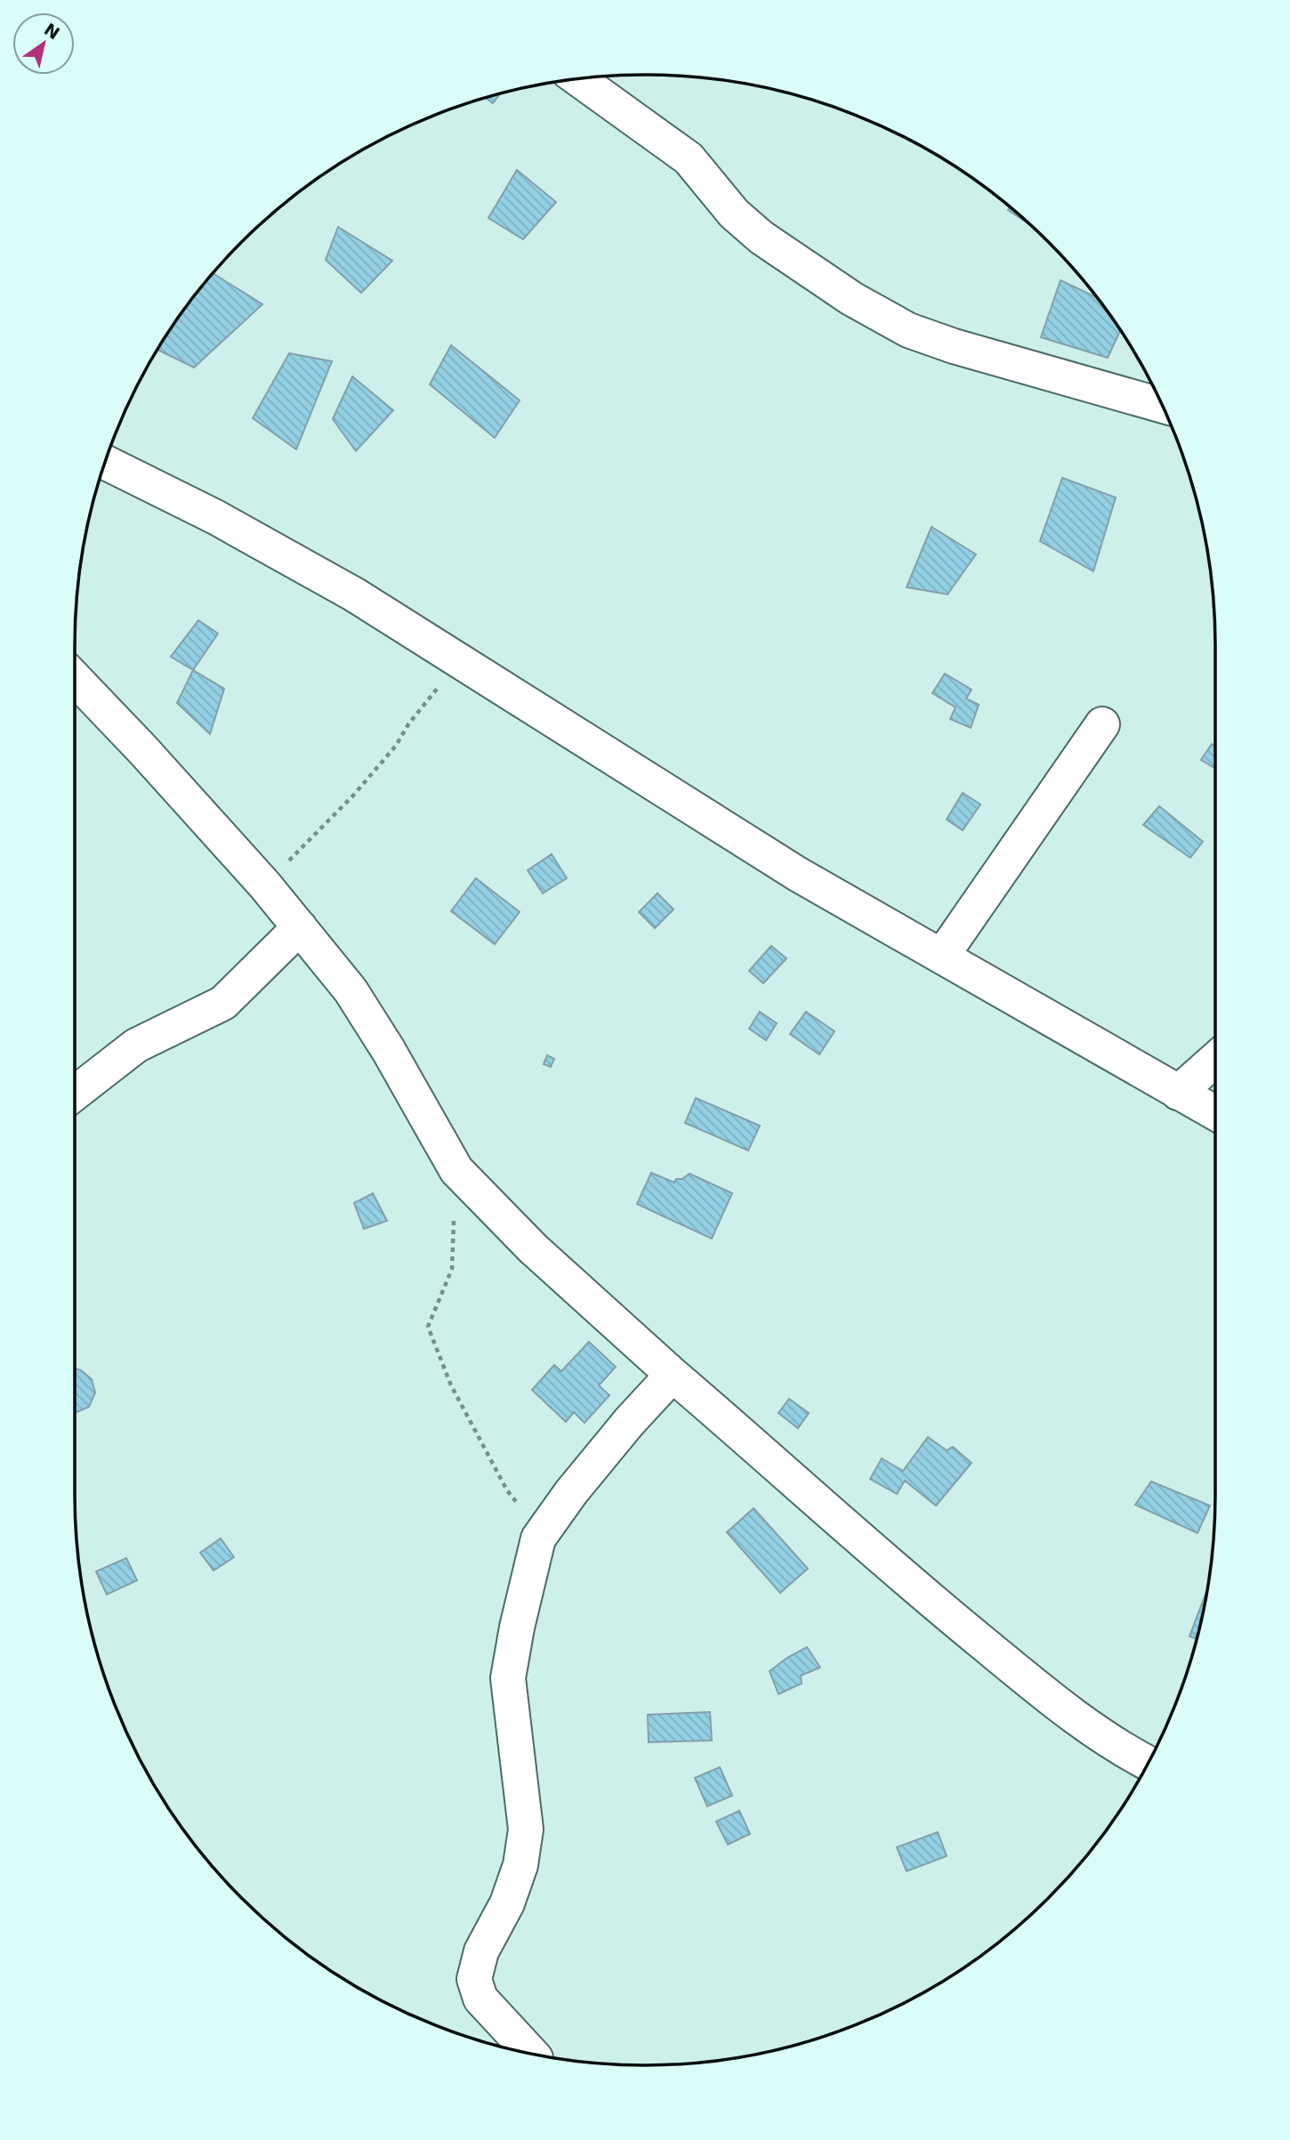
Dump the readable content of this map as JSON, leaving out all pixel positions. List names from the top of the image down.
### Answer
{
  "north": "top right"
}
